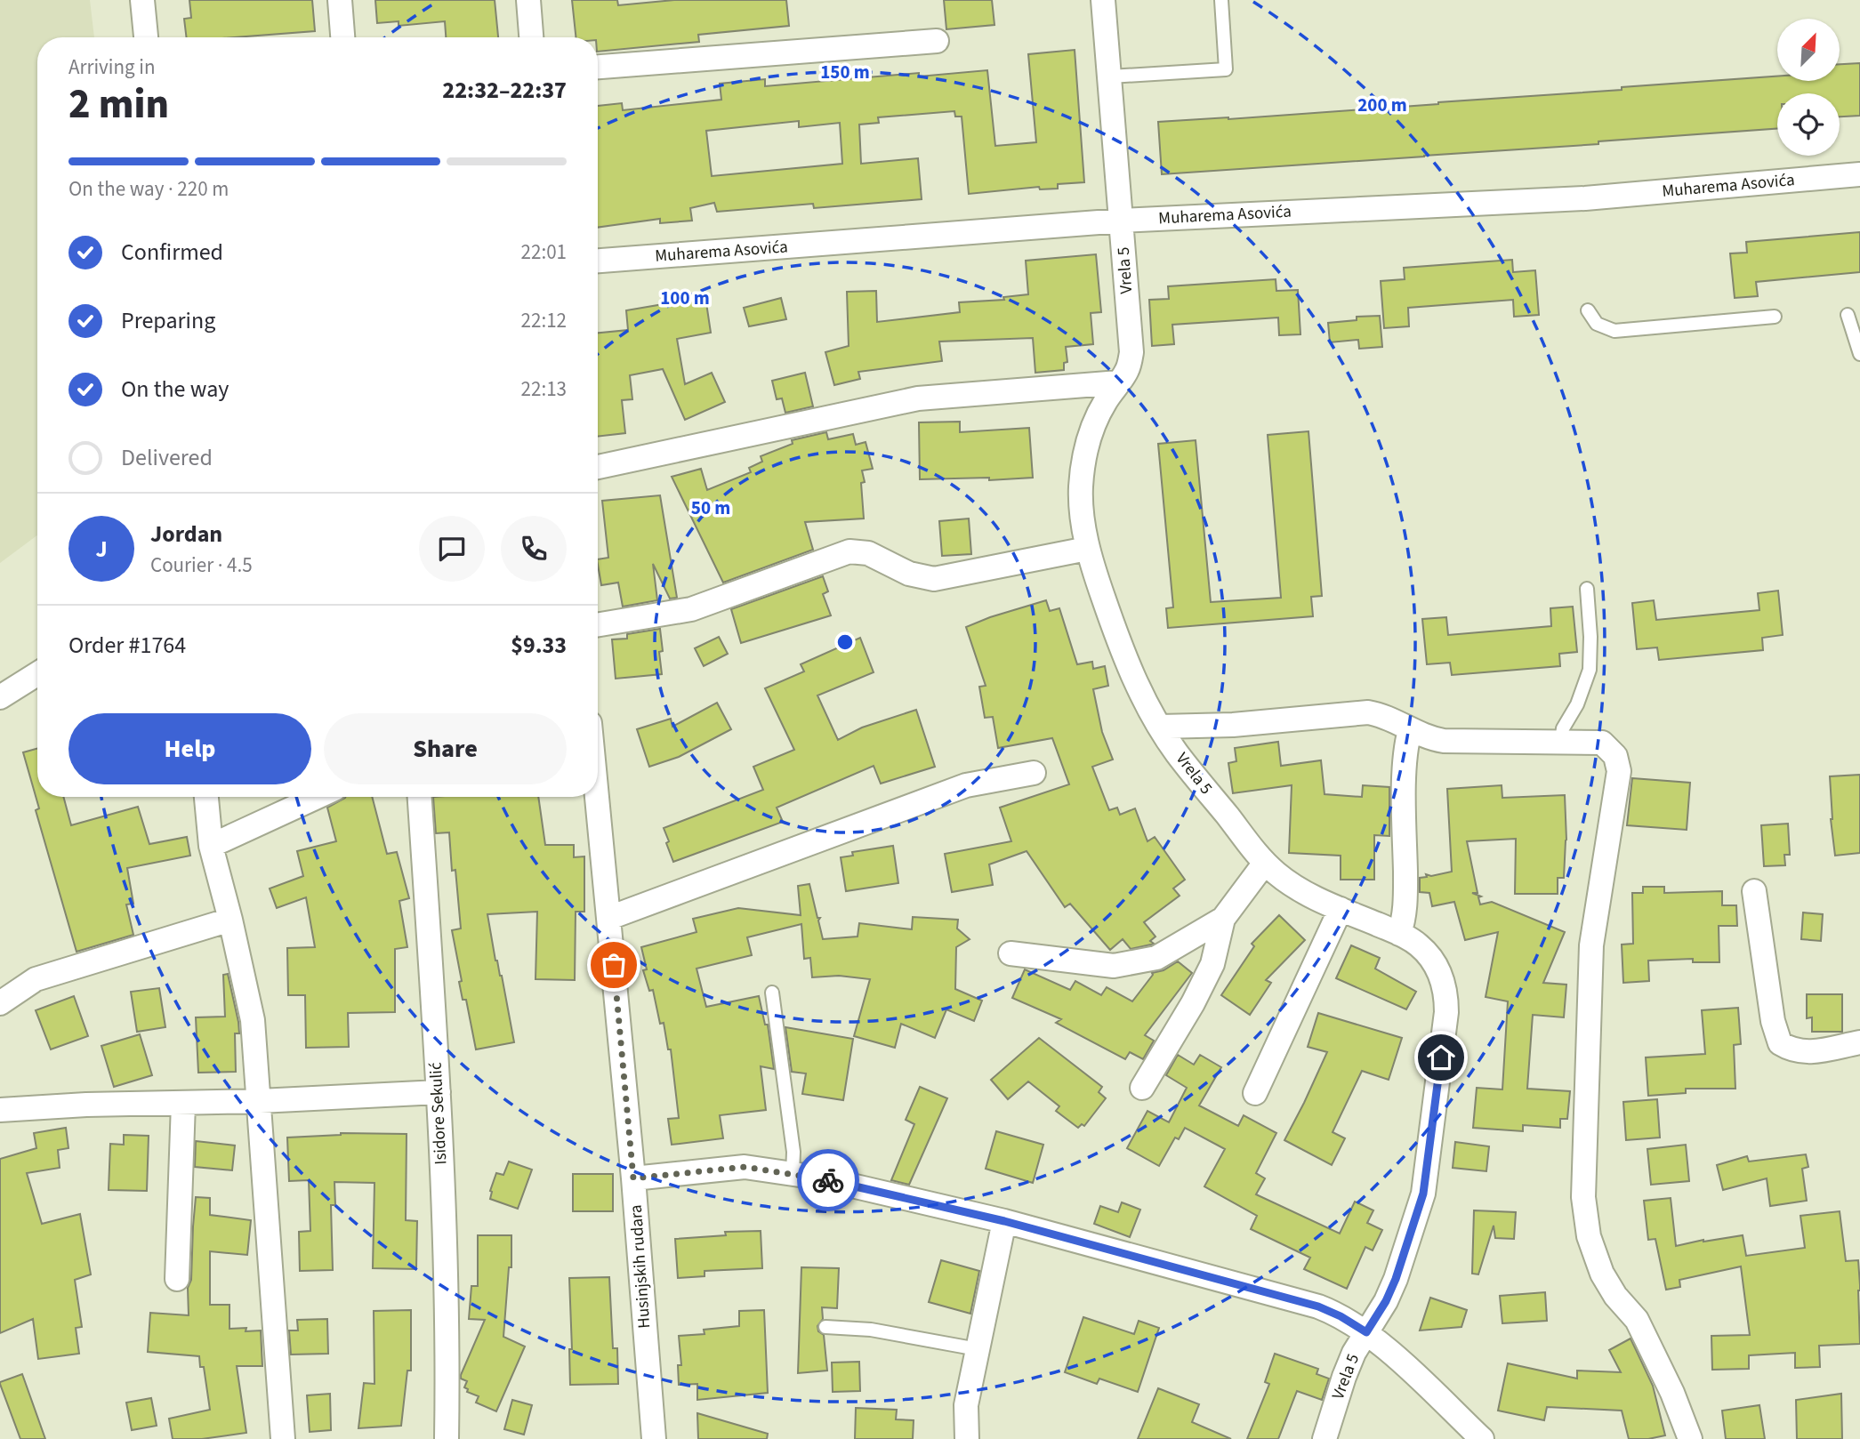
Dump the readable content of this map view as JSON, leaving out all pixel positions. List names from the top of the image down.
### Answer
{
  "streets": {
    "street": [
      "Muharema Asovića",
      "Vrela 5",
      "Isidore Sekulić",
      "Husinjskih rudara"
    ]
  },
  "crossings": [
    ["Muharema Asovića", "Vrela 5"]
  ],
  "north": "top right",
  "page": {
    "heading": ["2 min", "Arriving in", "22:32–22:37"],
    "panel": [
      "Jordan",
      "Courier · 4.5",
      "Order #1764",
      "$9.33"
    ],
    "bar": "On the way · 220 m",
    "list": [
      ["Confirmed", "22:01"],
      ["Preparing", "22:12"],
      ["On the way", "22:13"],
      "Delivered"
    ],
    "round": "J",
    "buttons": ["Help", "Share"]
  },
  "rings": [
    "150 m",
    "200 m",
    "100 m",
    "50 m"
  ]
}
